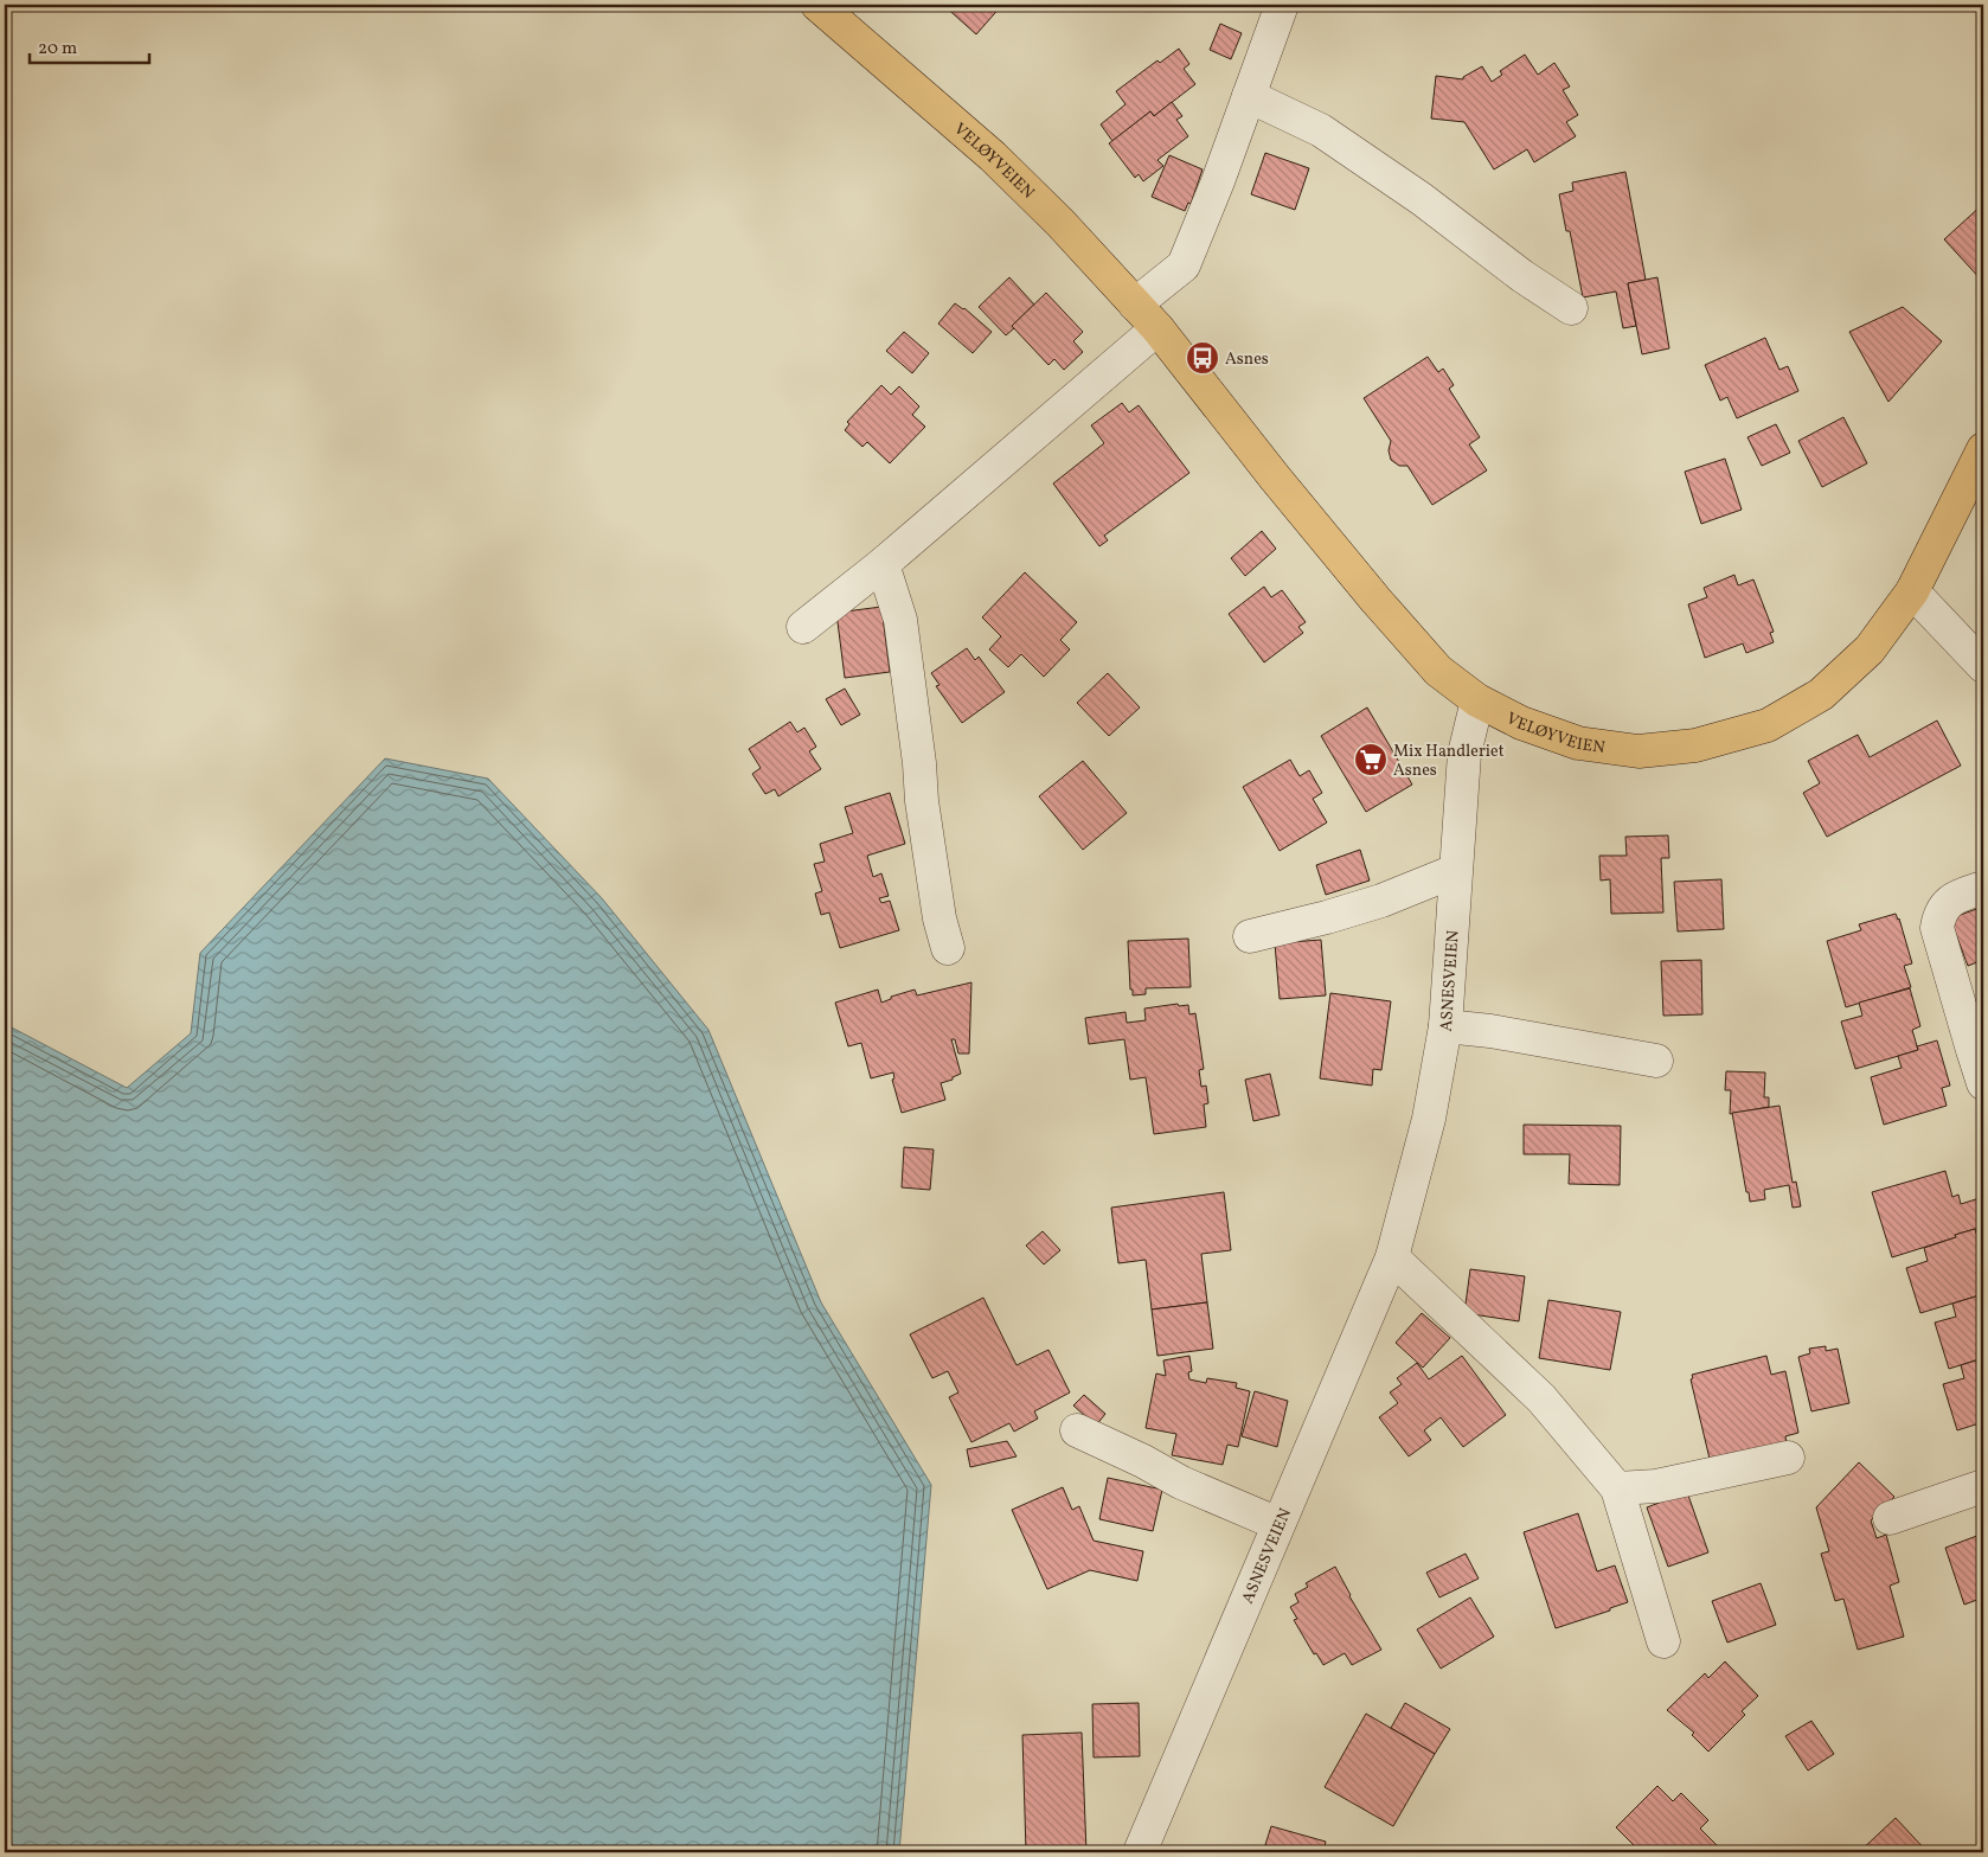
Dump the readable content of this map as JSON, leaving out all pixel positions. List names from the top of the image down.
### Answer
{
  "streets": {
    "main road": ["VELØYVEIEN"],
    "street": ["ASNESVEIEN"]
  },
  "crossings": [
    ["VELØYVEIEN", "ASNESVEIEN"]
  ],
  "places": {
    "bus stop": ["Asnes"],
    "supermarket": ["Mix Handleriet Asnes"]
  },
  "scale_bar": "20 m"
}
